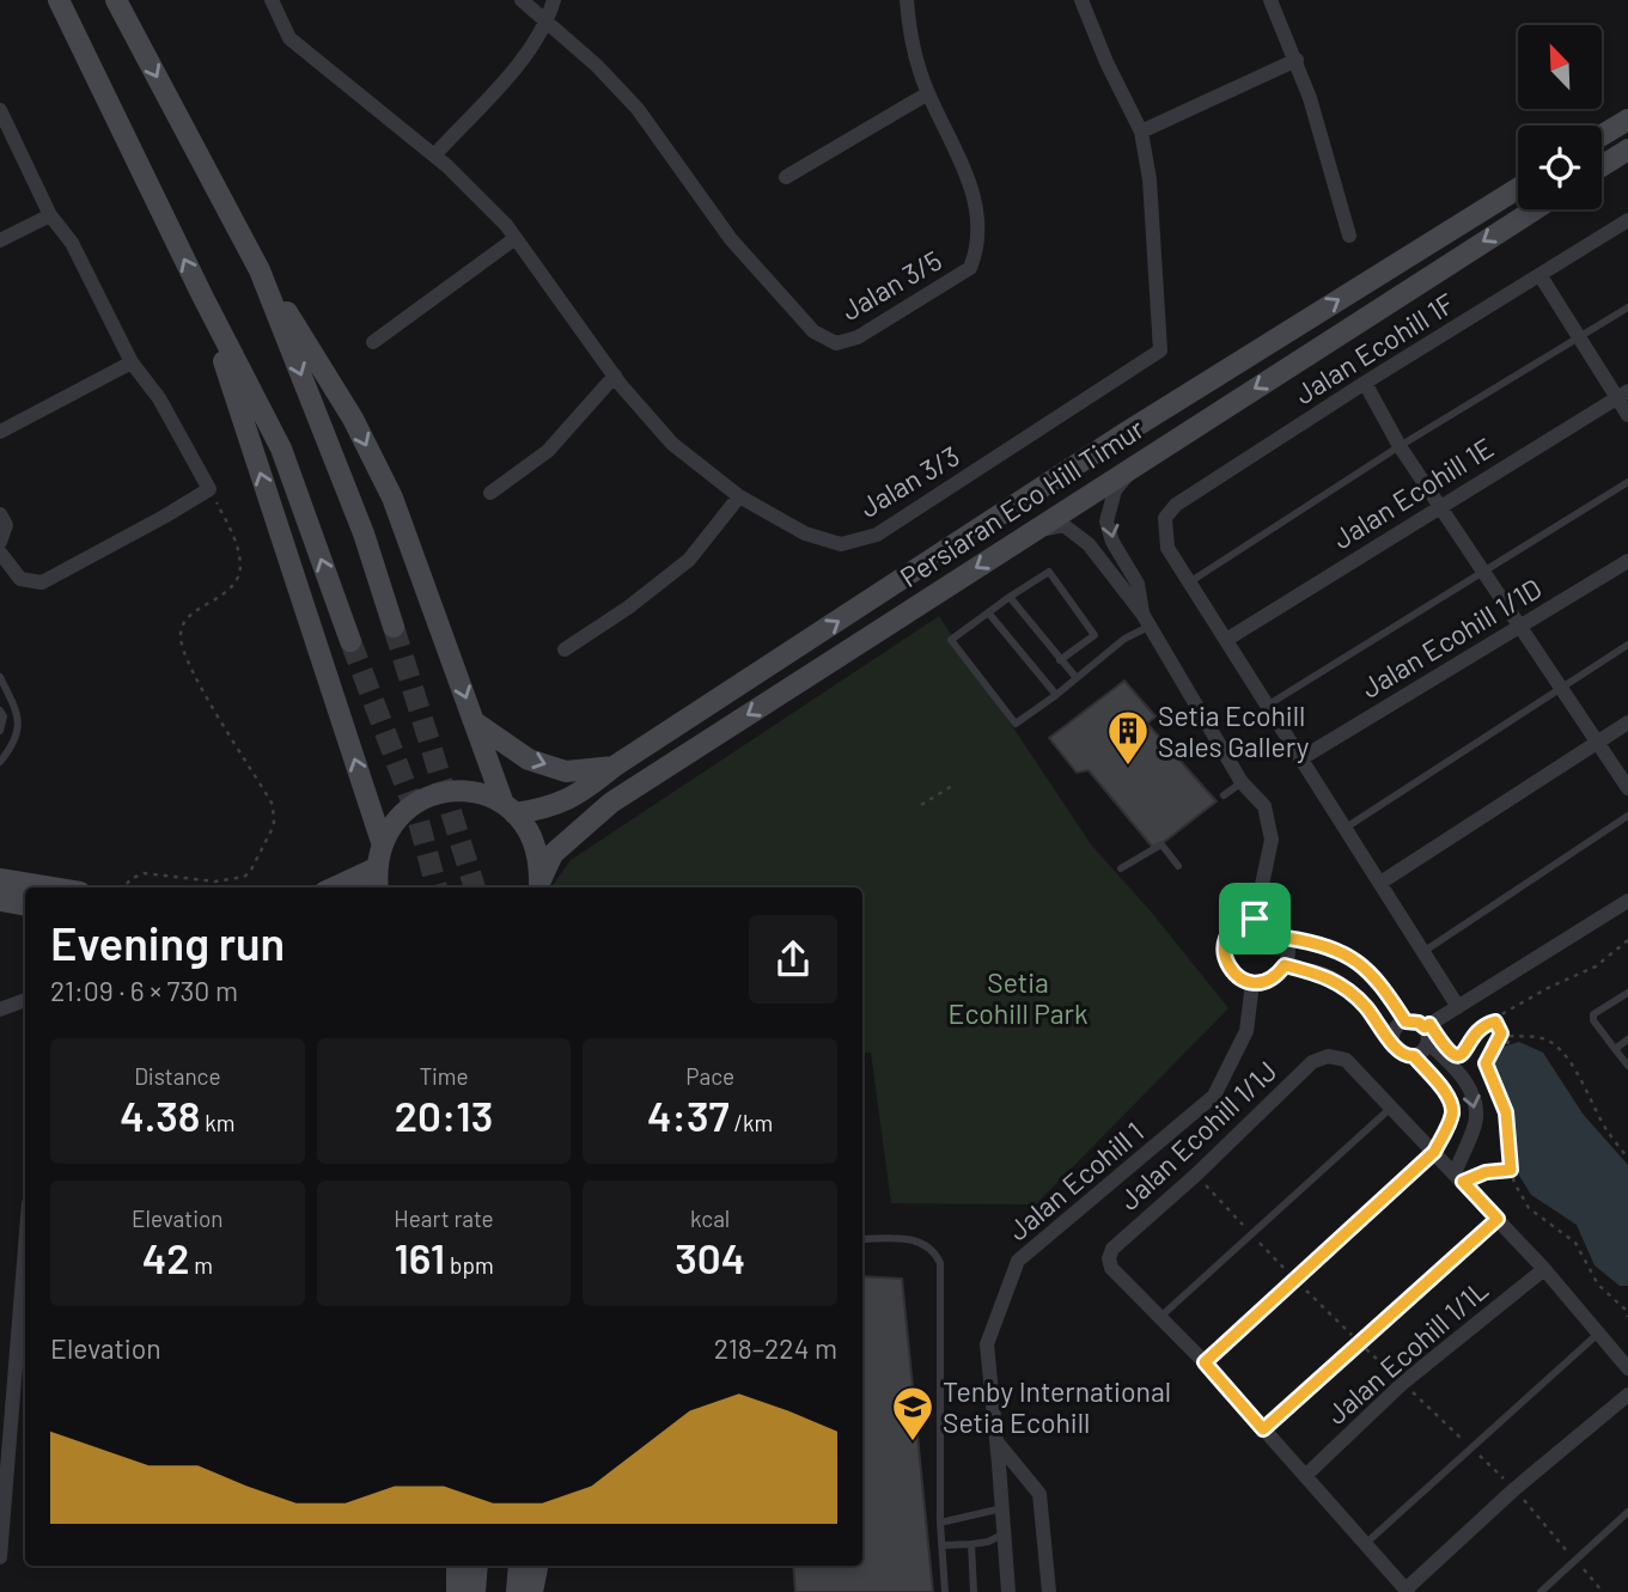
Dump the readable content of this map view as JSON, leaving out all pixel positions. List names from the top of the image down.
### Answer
{
  "streets": {
    "street": [
      "Jalan 3/5",
      "Jalan Ecohill 1F",
      "Jalan 3/3",
      "Jalan Ecohill 1E",
      "Persiaran Eco Hill Timur",
      "Jalan Ecohill 1/1D",
      "Jalan Ecohill 1/1J",
      "Jalan Ecohill 1",
      "Jalan Ecohill 1/1L"
    ]
  },
  "parks": ["Setia Ecohill Park"],
  "places": {
    "building": ["Setia Ecohill Sales Gallery"],
    "school or university": ["Tenby International Setia Ecohill"]
  },
  "north": "top left",
  "page": {
    "heading": ["Evening run", "21:09 · 6 × 730 m"],
    "stats": [
      ["Distance", "4.38 km"],
      ["Time", "20:13"],
      ["Pace", "4:37 /km"],
      ["Elevation", "42 m"],
      ["Heart rate", "161 bpm"],
      ["kcal", "304"]
    ],
    "chart": ["Elevation", "218–224 m"]
  }
}
